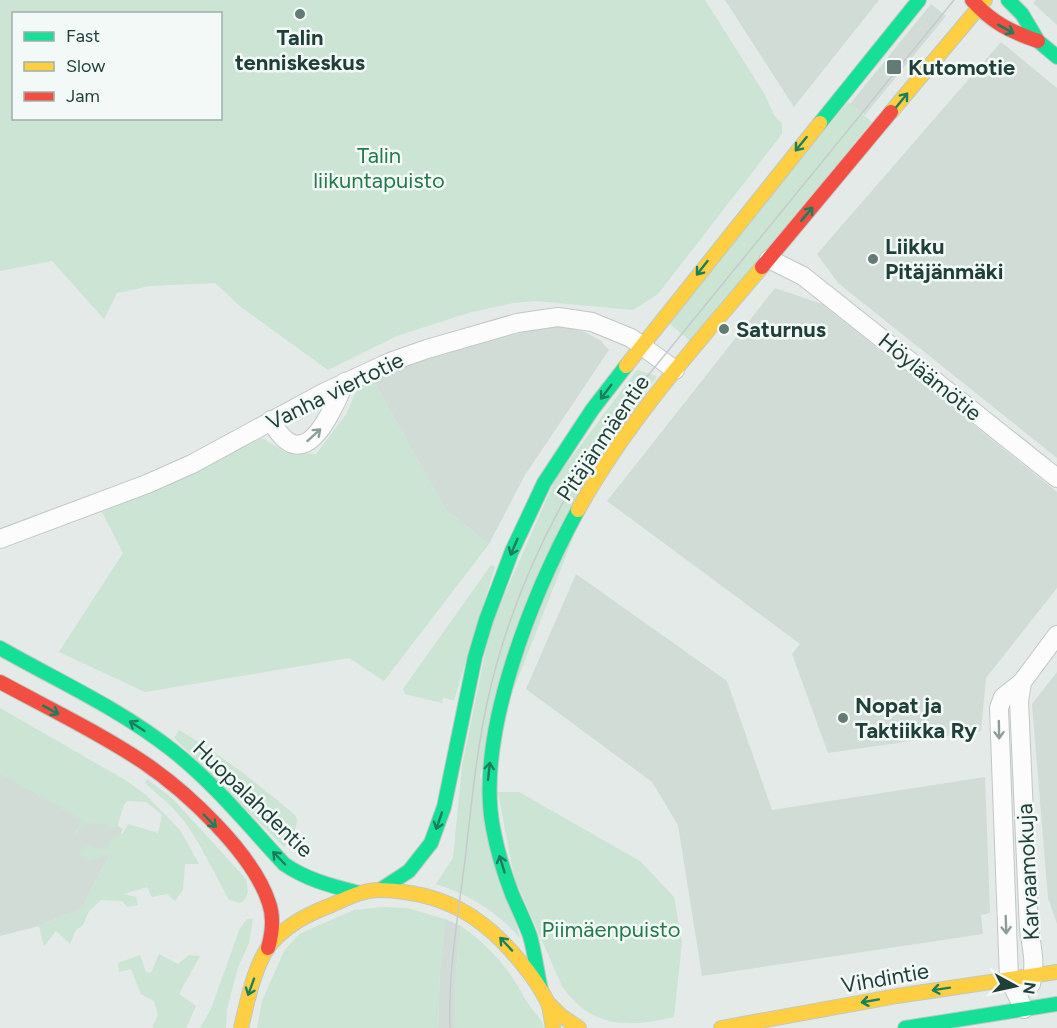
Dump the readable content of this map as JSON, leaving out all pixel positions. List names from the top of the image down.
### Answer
{
  "streets": {
    "main road": ["Pitäjänmäentie", "Huopalahdentie", "Vihdintie"],
    "street": ["Höyläämötie", "Vanha viertotie", "Karvaamokuja"]
  },
  "crossings": [
    ["Höyläämötie", "Pitäjänmäentie"],
    ["Vanha viertotie", "Pitäjänmäentie"],
    ["Karvaamokuja", "Vihdintie"]
  ],
  "parks": ["Talin liikuntapuisto", "Piimäenpuisto"],
  "places": {
    "other": [
      "Talin tenniskeskus",
      "Liikku Pitäjänmäki",
      "Saturnus",
      "Nopat ja Taktiikka Ry"
    ],
    "transit": ["Kutomotie"]
  },
  "legend": ["Fast", "Slow", "Jam"],
  "north": "right"
}
